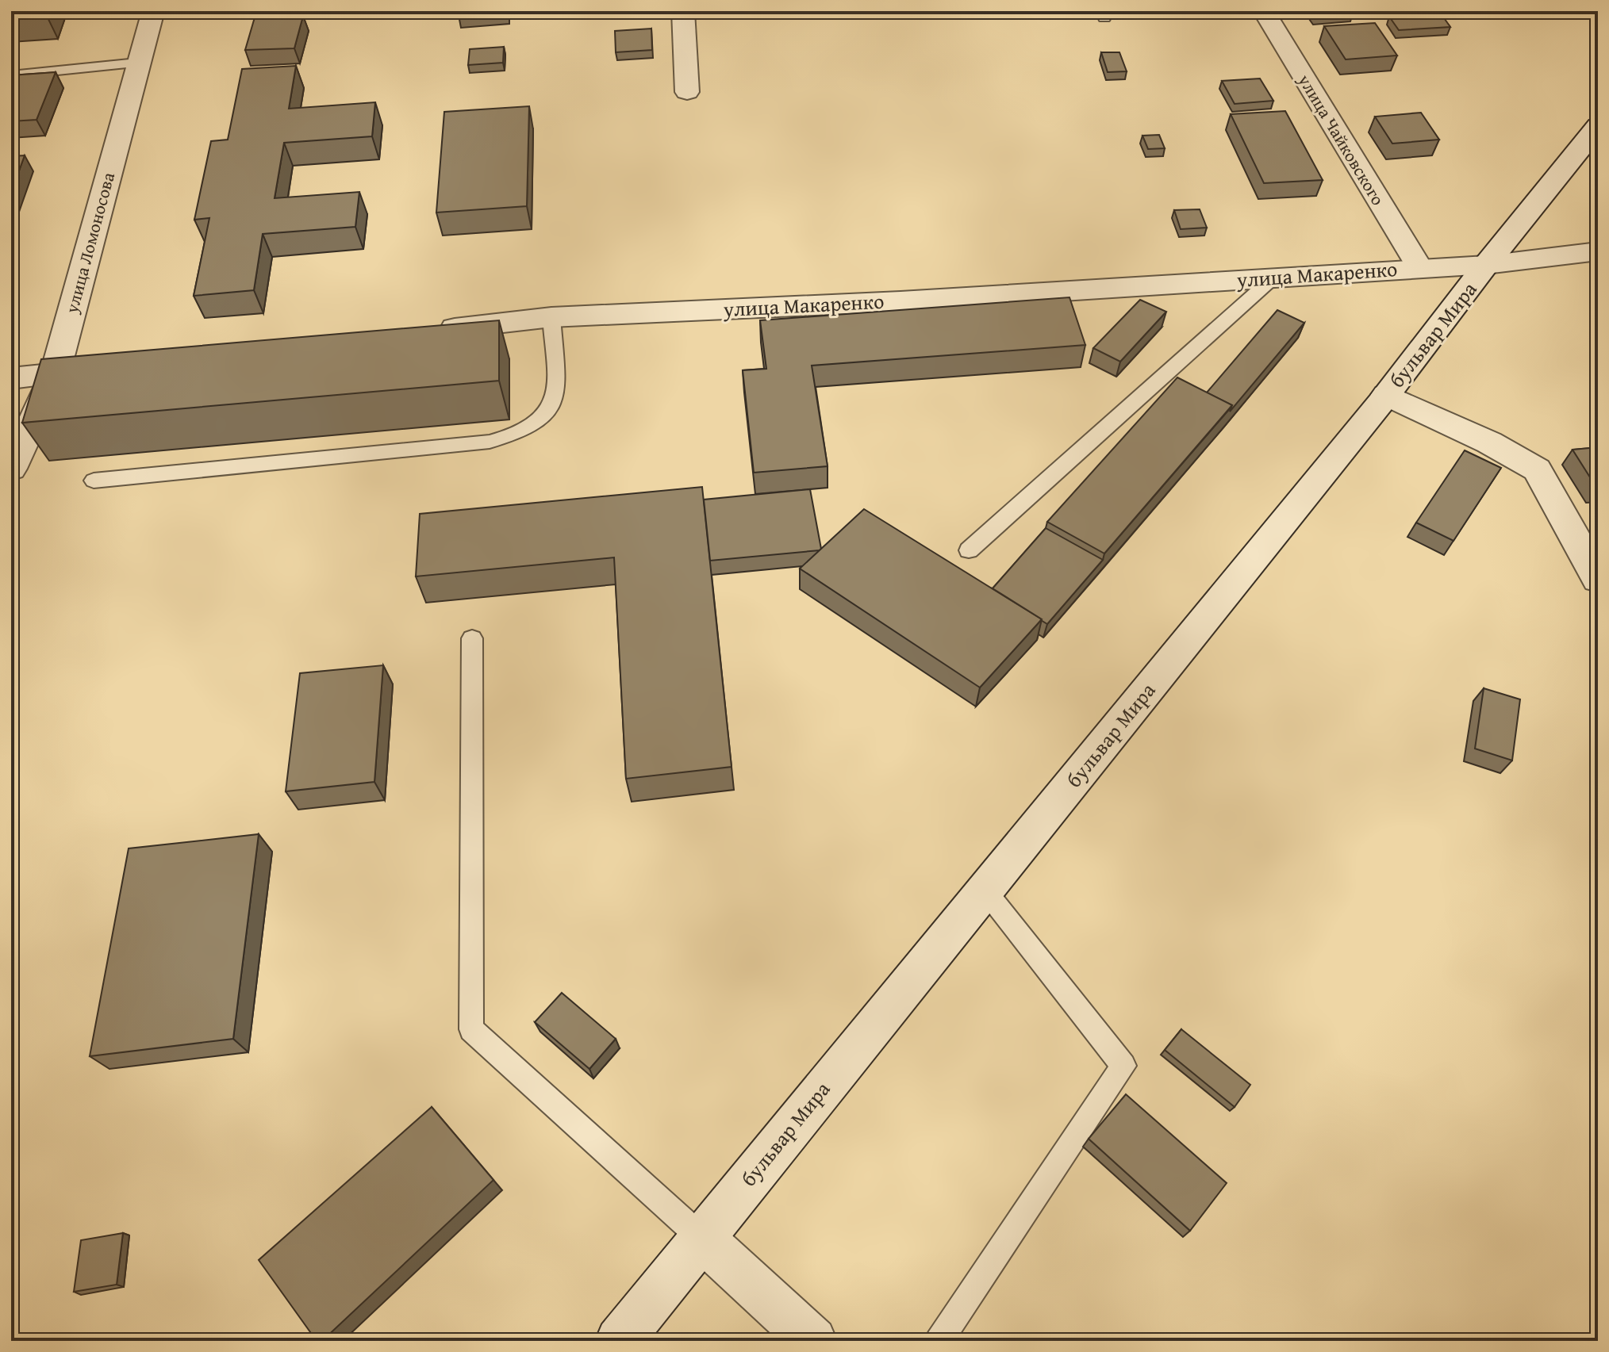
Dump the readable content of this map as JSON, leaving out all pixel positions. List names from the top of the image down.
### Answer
{
  "streets": {
    "street": [
      "улица Чайковского",
      "улица Ломоносова",
      "улица Макаренко",
      "бульвар Мира"
    ]
  },
  "crossings": [
    ["улица Чайковского", "улица Макаренко"],
    ["улица Макаренко", "бульвар Мира"]
  ]
}
